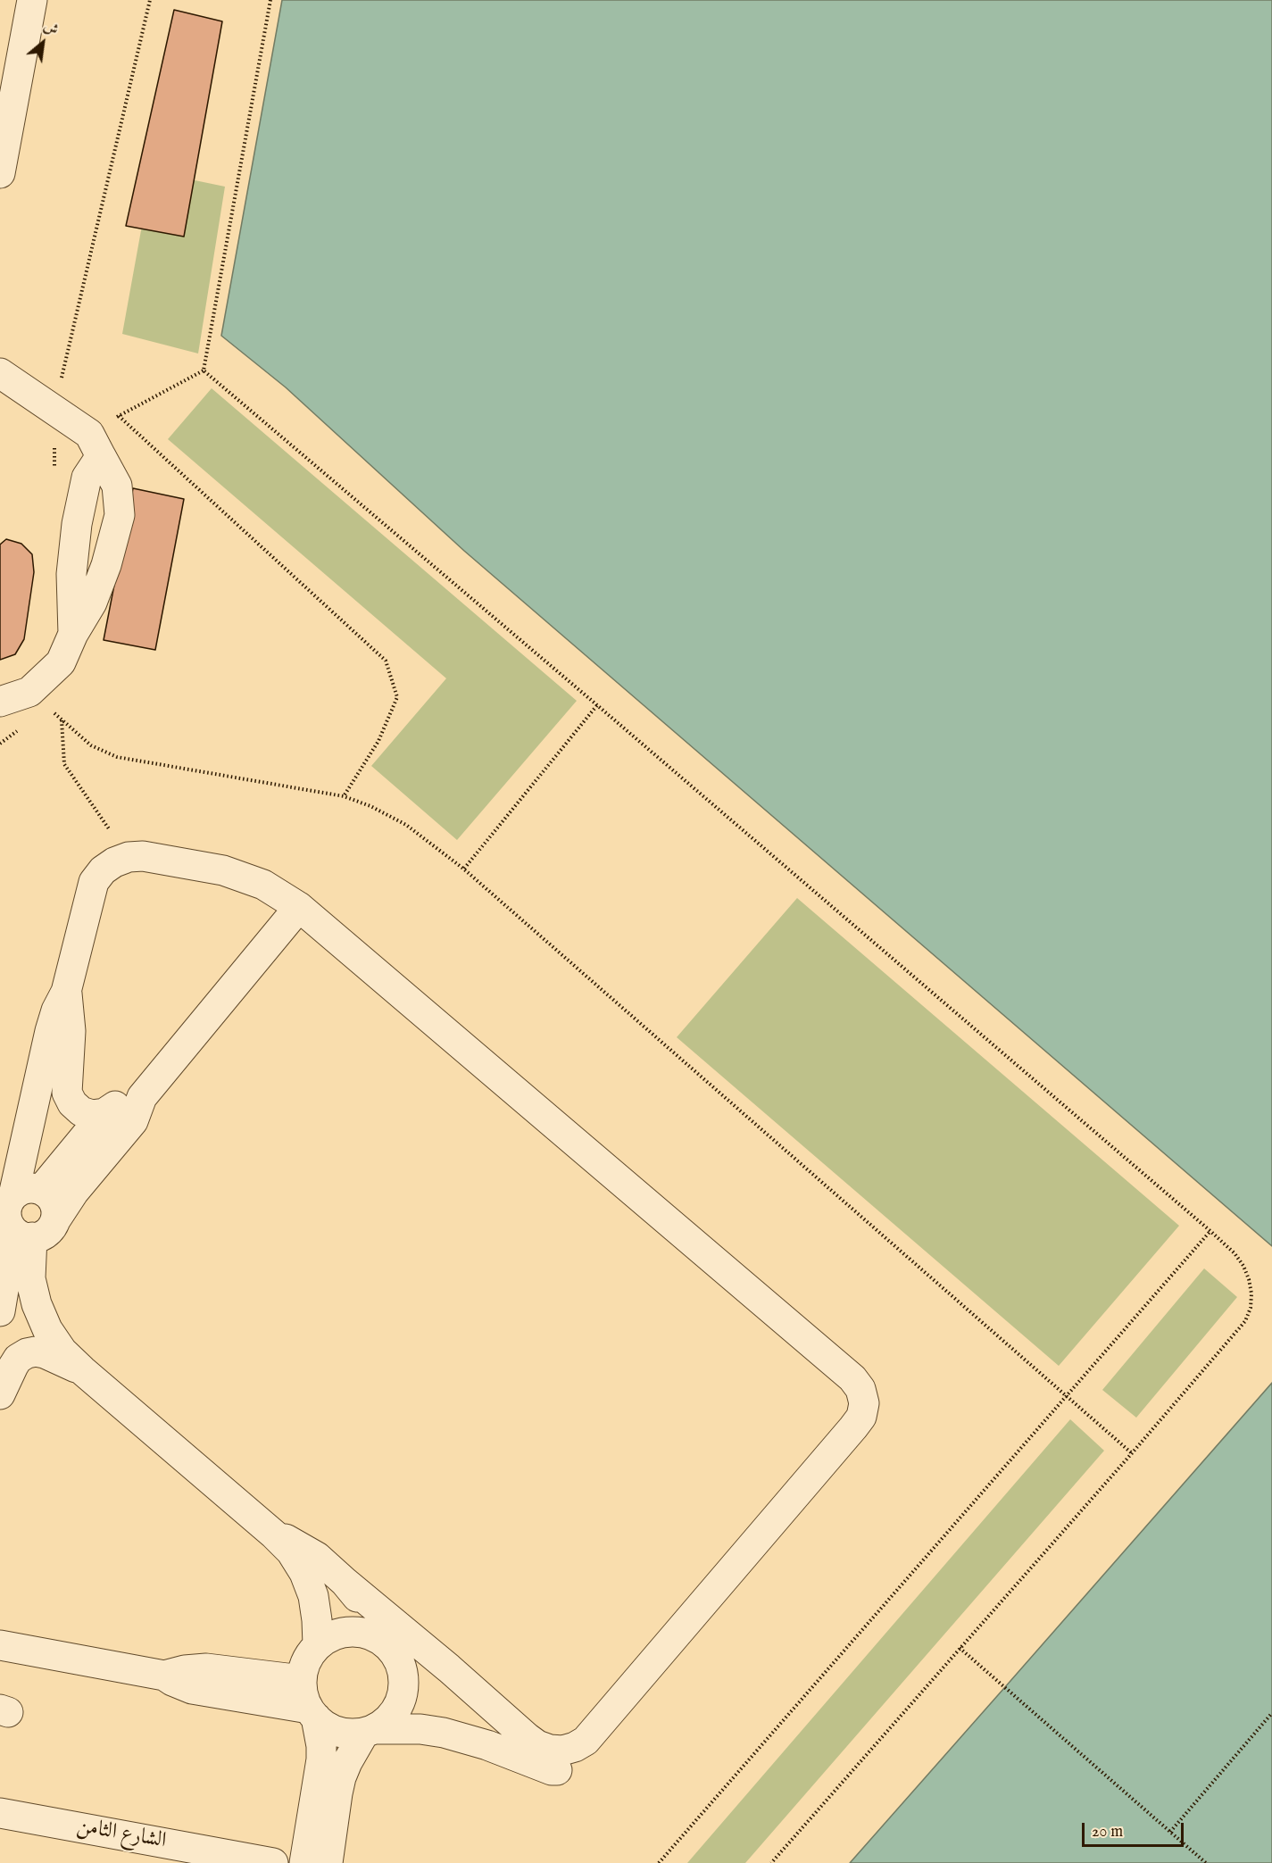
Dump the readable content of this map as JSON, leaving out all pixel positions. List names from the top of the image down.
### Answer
{
  "streets": {
    "street": ["الشارع الثامن"]
  },
  "scale_bar": "20 m",
  "north": "top right"
}
